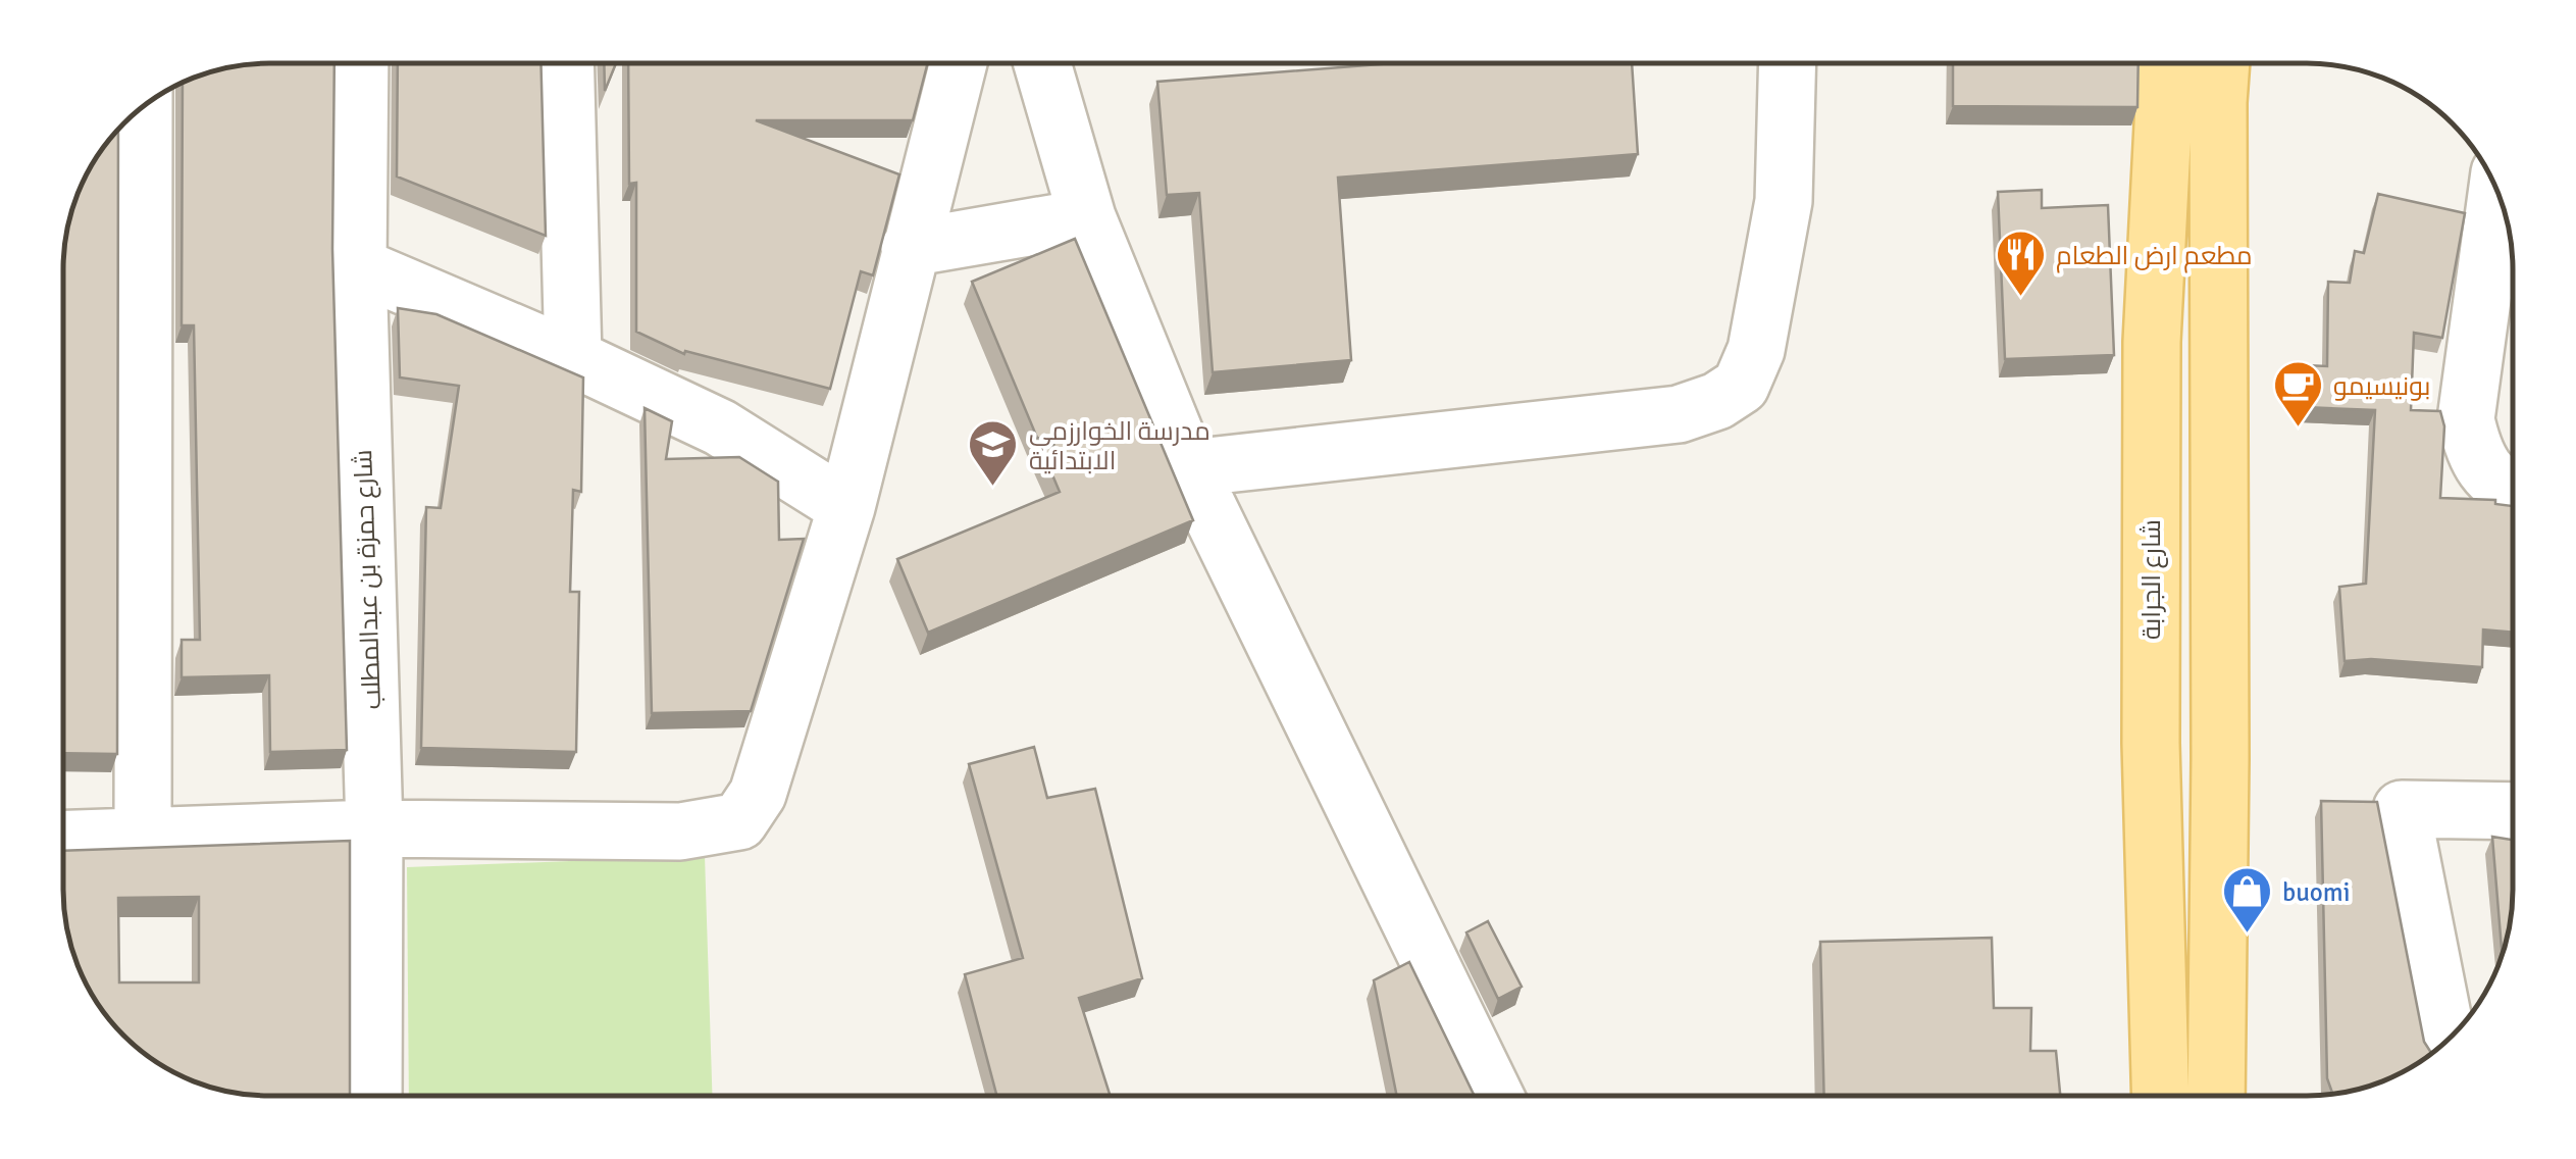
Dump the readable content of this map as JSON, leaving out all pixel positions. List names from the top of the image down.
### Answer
{
  "streets": {
    "main road": ["شارع الجرابة"],
    "street": ["شارع حمزة بن عبدالمطلب"]
  },
  "places": {
    "restaurant": ["مطعم ارض الطعام"],
    "cafe": ["بونيسيمو"],
    "school or university": ["مدرسة الخوارزمي الابتدائية"],
    "shop": ["buomi"]
  }
}
